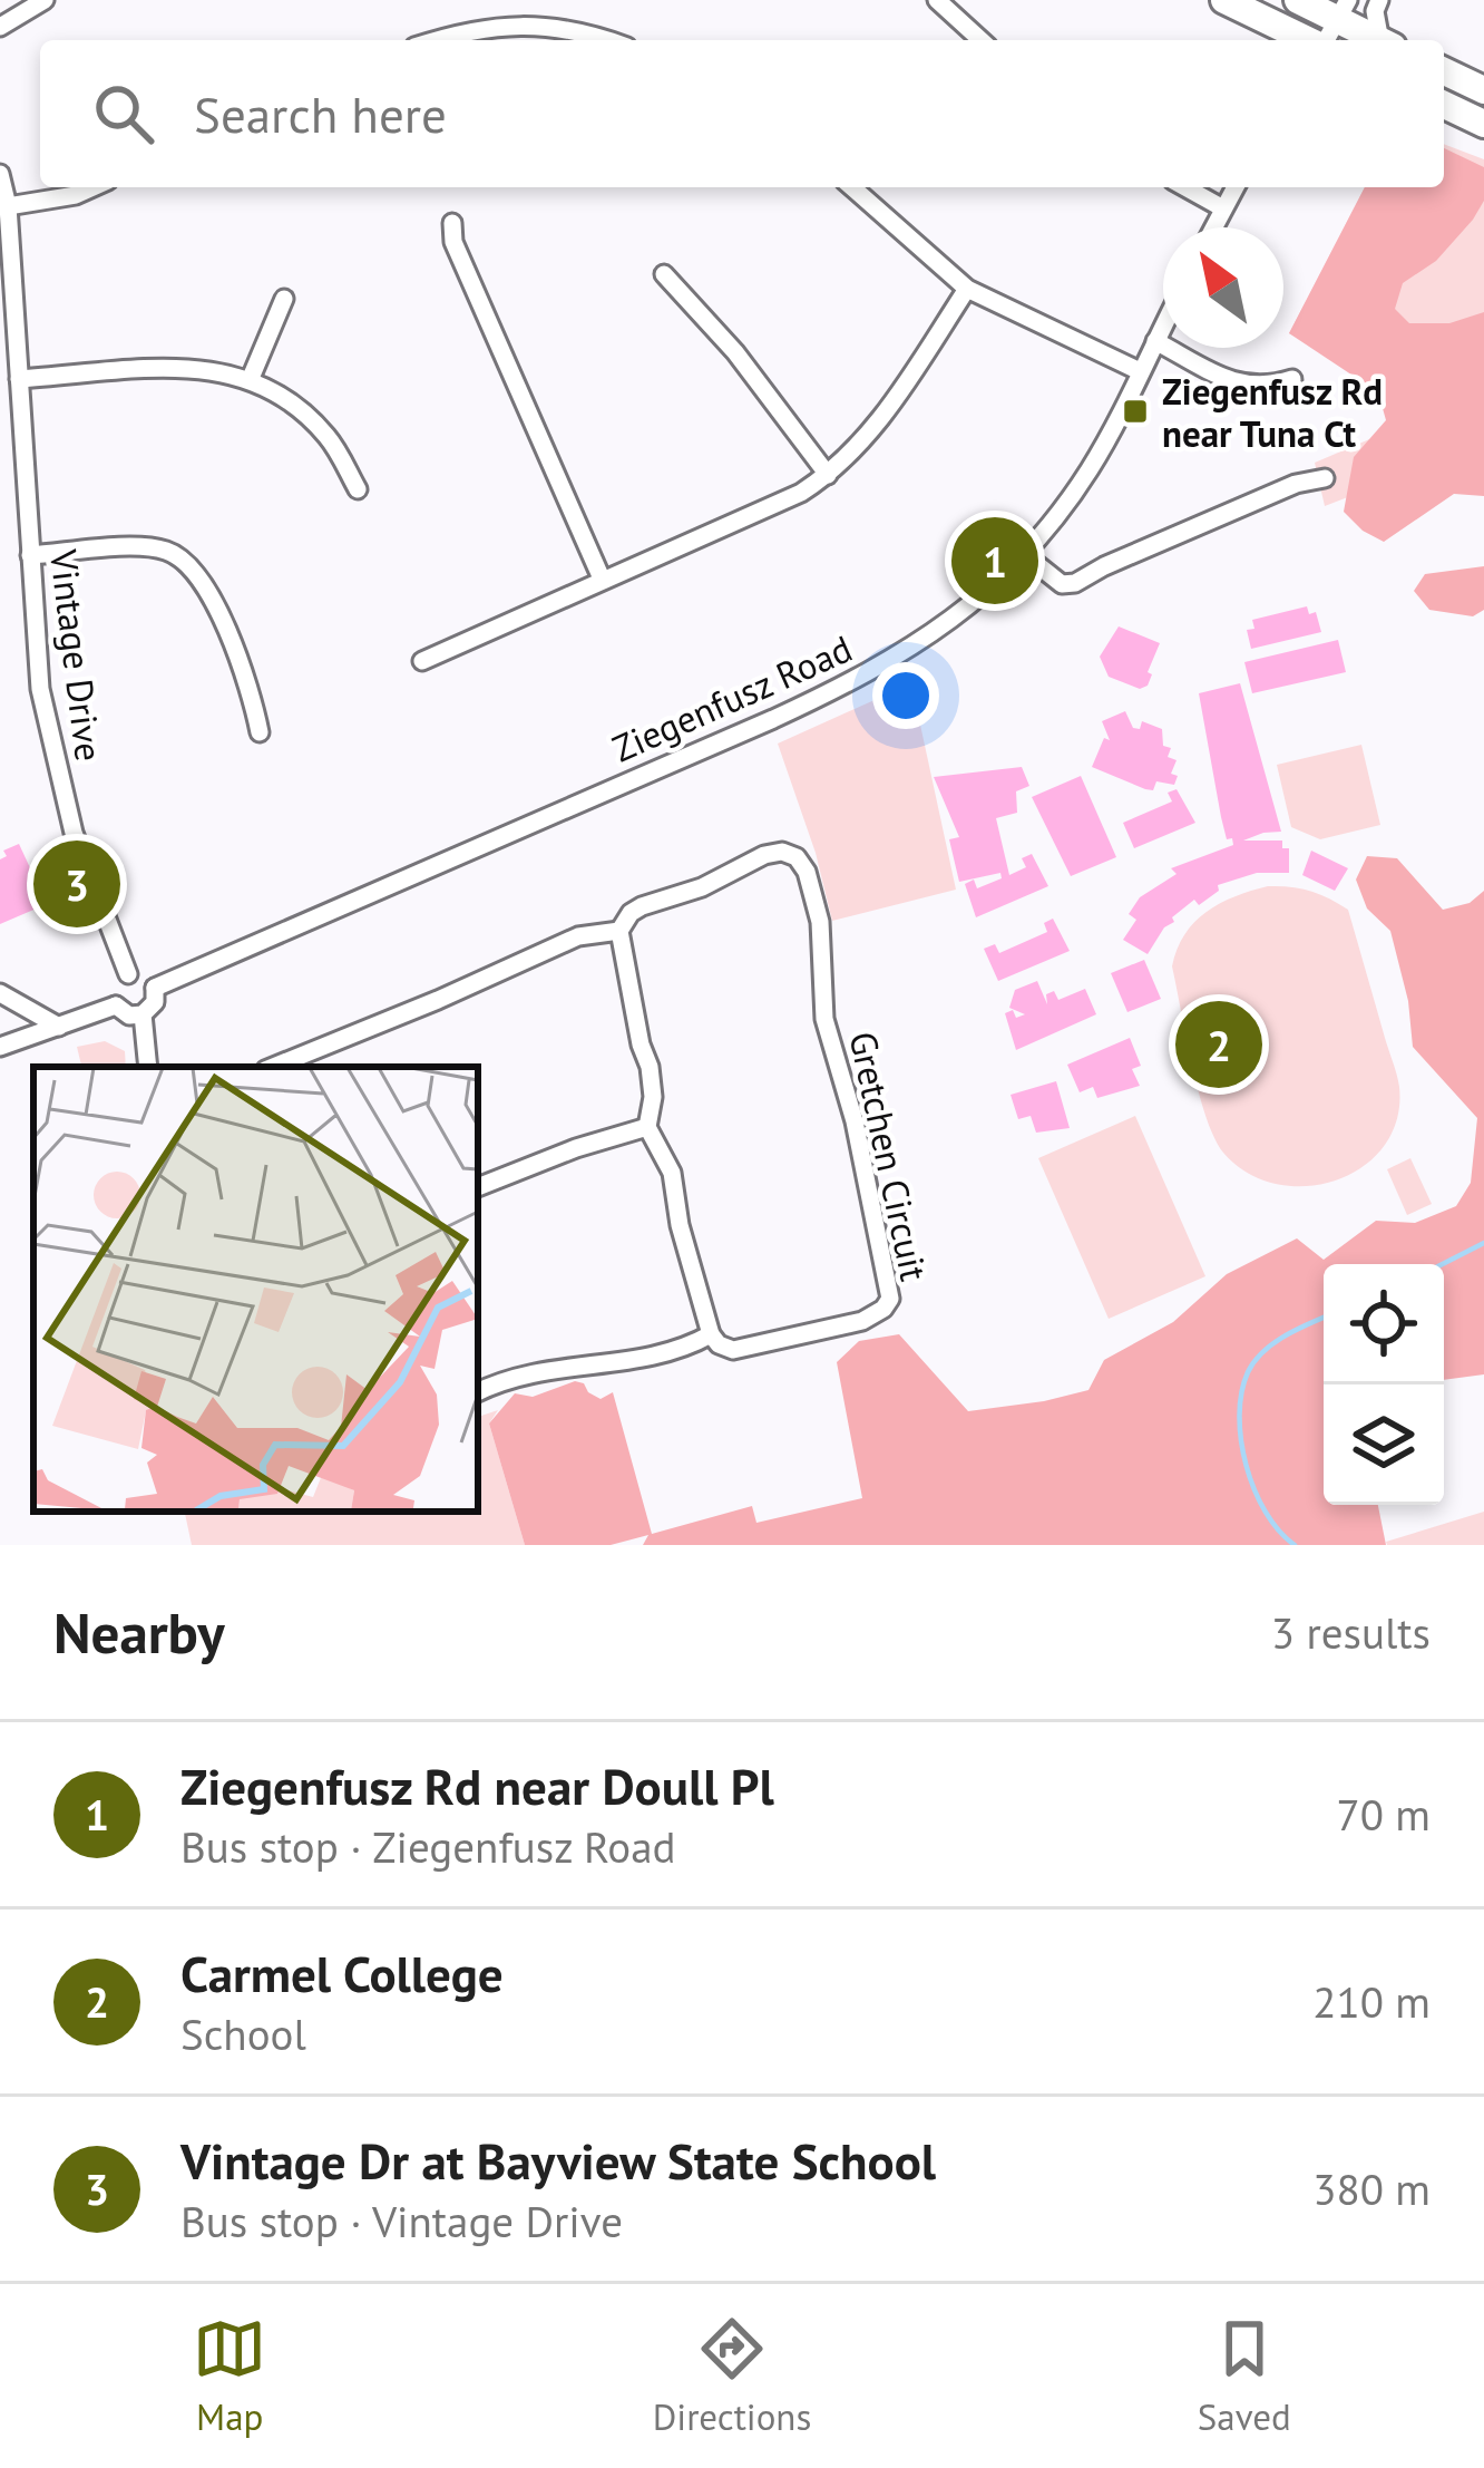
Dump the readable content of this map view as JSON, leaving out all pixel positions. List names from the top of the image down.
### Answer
{
  "streets": {
    "street": ["Vintage Drive", "Ziegenfusz Road", "Gretchen Circuit"]
  },
  "crossings": [
    ["Vintage Drive", "Ziegenfusz Road"]
  ],
  "places": {
    "transit": ["Ziegenfusz Rd near Tuna Ct"]
  },
  "north": "top left",
  "page": {
    "search": "Search here",
    "pins": ["1", "3", "2"],
    "heading": ["Nearby", "3 results"],
    "list": [
      {
        "mark": "1",
        "name": "Ziegenfusz Rd near Doull Pl",
        "note": "Bus stop · Ziegenfusz Road",
        "value": "70 m"
      },
      {
        "mark": "2",
        "name": "Carmel College",
        "note": "School",
        "value": "210 m"
      },
      {
        "mark": "3",
        "name": "Vintage Dr at Bayview State School",
        "note": "Bus stop · Vintage Drive",
        "value": "380 m"
      }
    ],
    "nav": ["Map", "Directions", "Saved"]
  }
}
